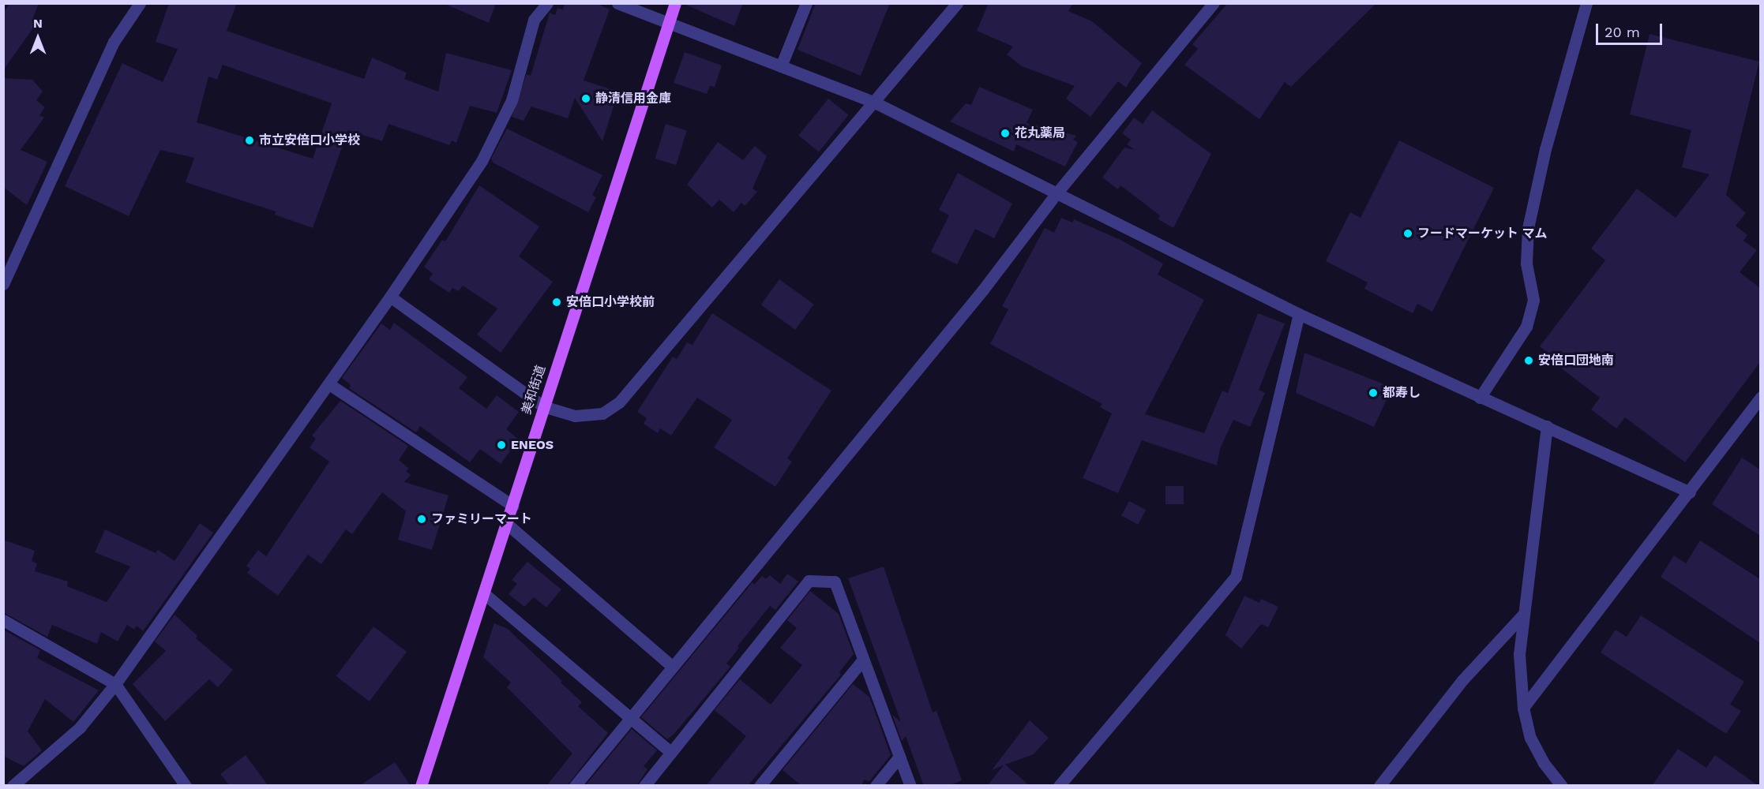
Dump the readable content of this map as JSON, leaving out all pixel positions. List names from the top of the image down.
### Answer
{
  "streets": {
    "main road": ["美和街道"]
  },
  "places": [
    "静清信用金庫",
    "花丸薬局",
    "市立安倍口小学校",
    "フードマーケット マム",
    "安倍口小学校前",
    "安倍口団地南",
    "都寿し",
    "ENEOS",
    "ファミリーマート"
  ],
  "scale_bar": "20 m",
  "north": "top"
}
